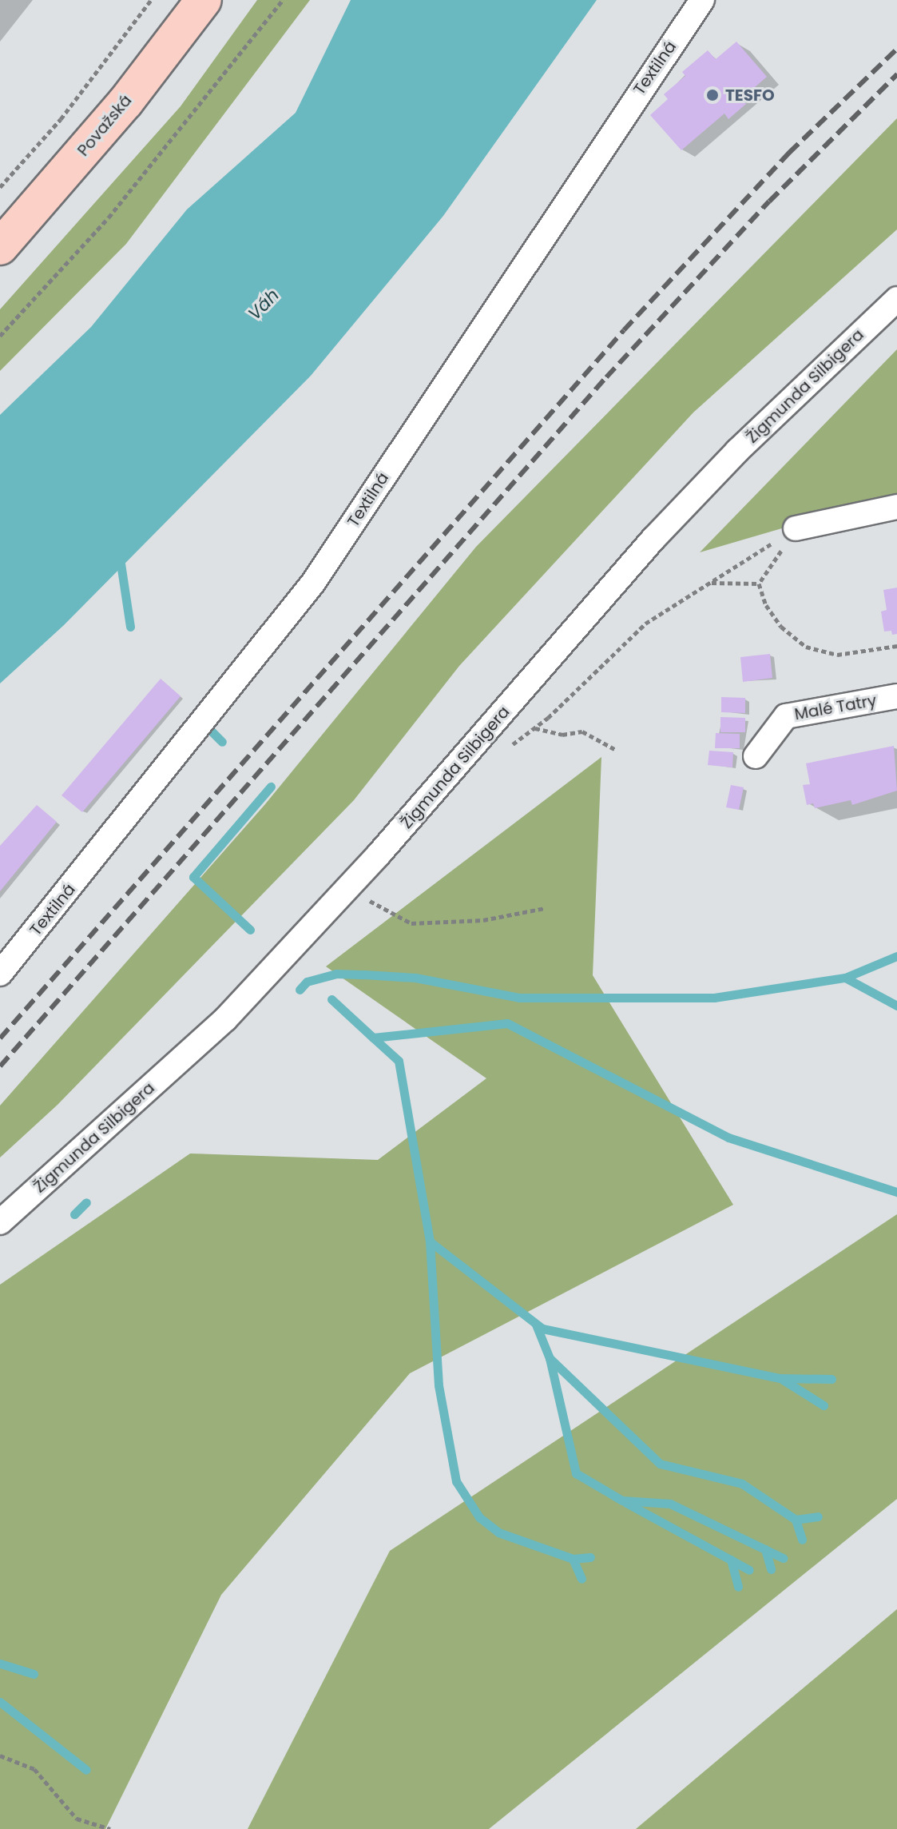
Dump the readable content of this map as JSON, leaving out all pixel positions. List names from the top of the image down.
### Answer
{
  "streets": {
    "main road": ["Považská"],
    "street": ["Textilná", "Žigmunda Silbigera", "Malé Tatry"]
  },
  "water": ["Váh"],
  "places": ["TESFO"]
}
